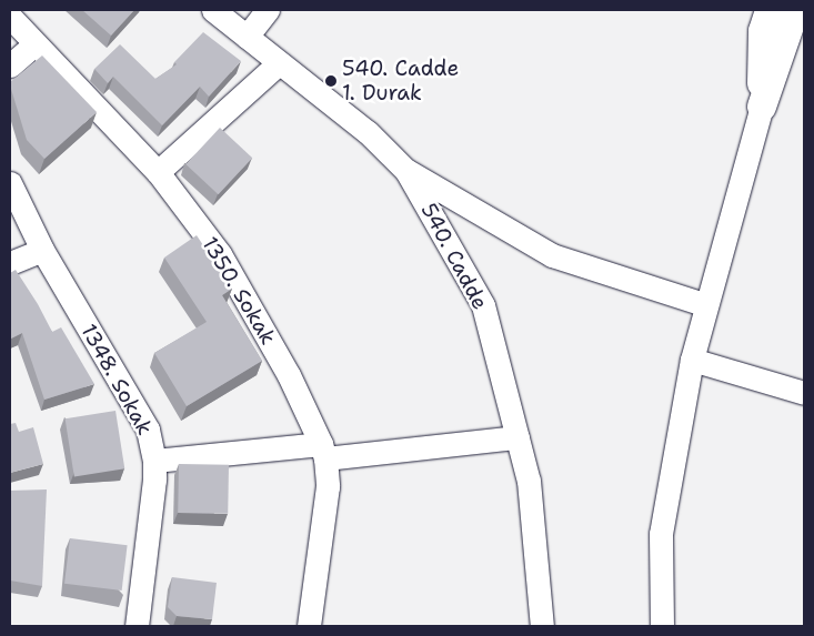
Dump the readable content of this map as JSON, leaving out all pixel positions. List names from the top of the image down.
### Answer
{
  "streets": {
    "street": ["540. Cadde", "1350. Sokak", "1348. Sokak"]
  },
  "places": ["540. Cadde 1. Durak"]
}
